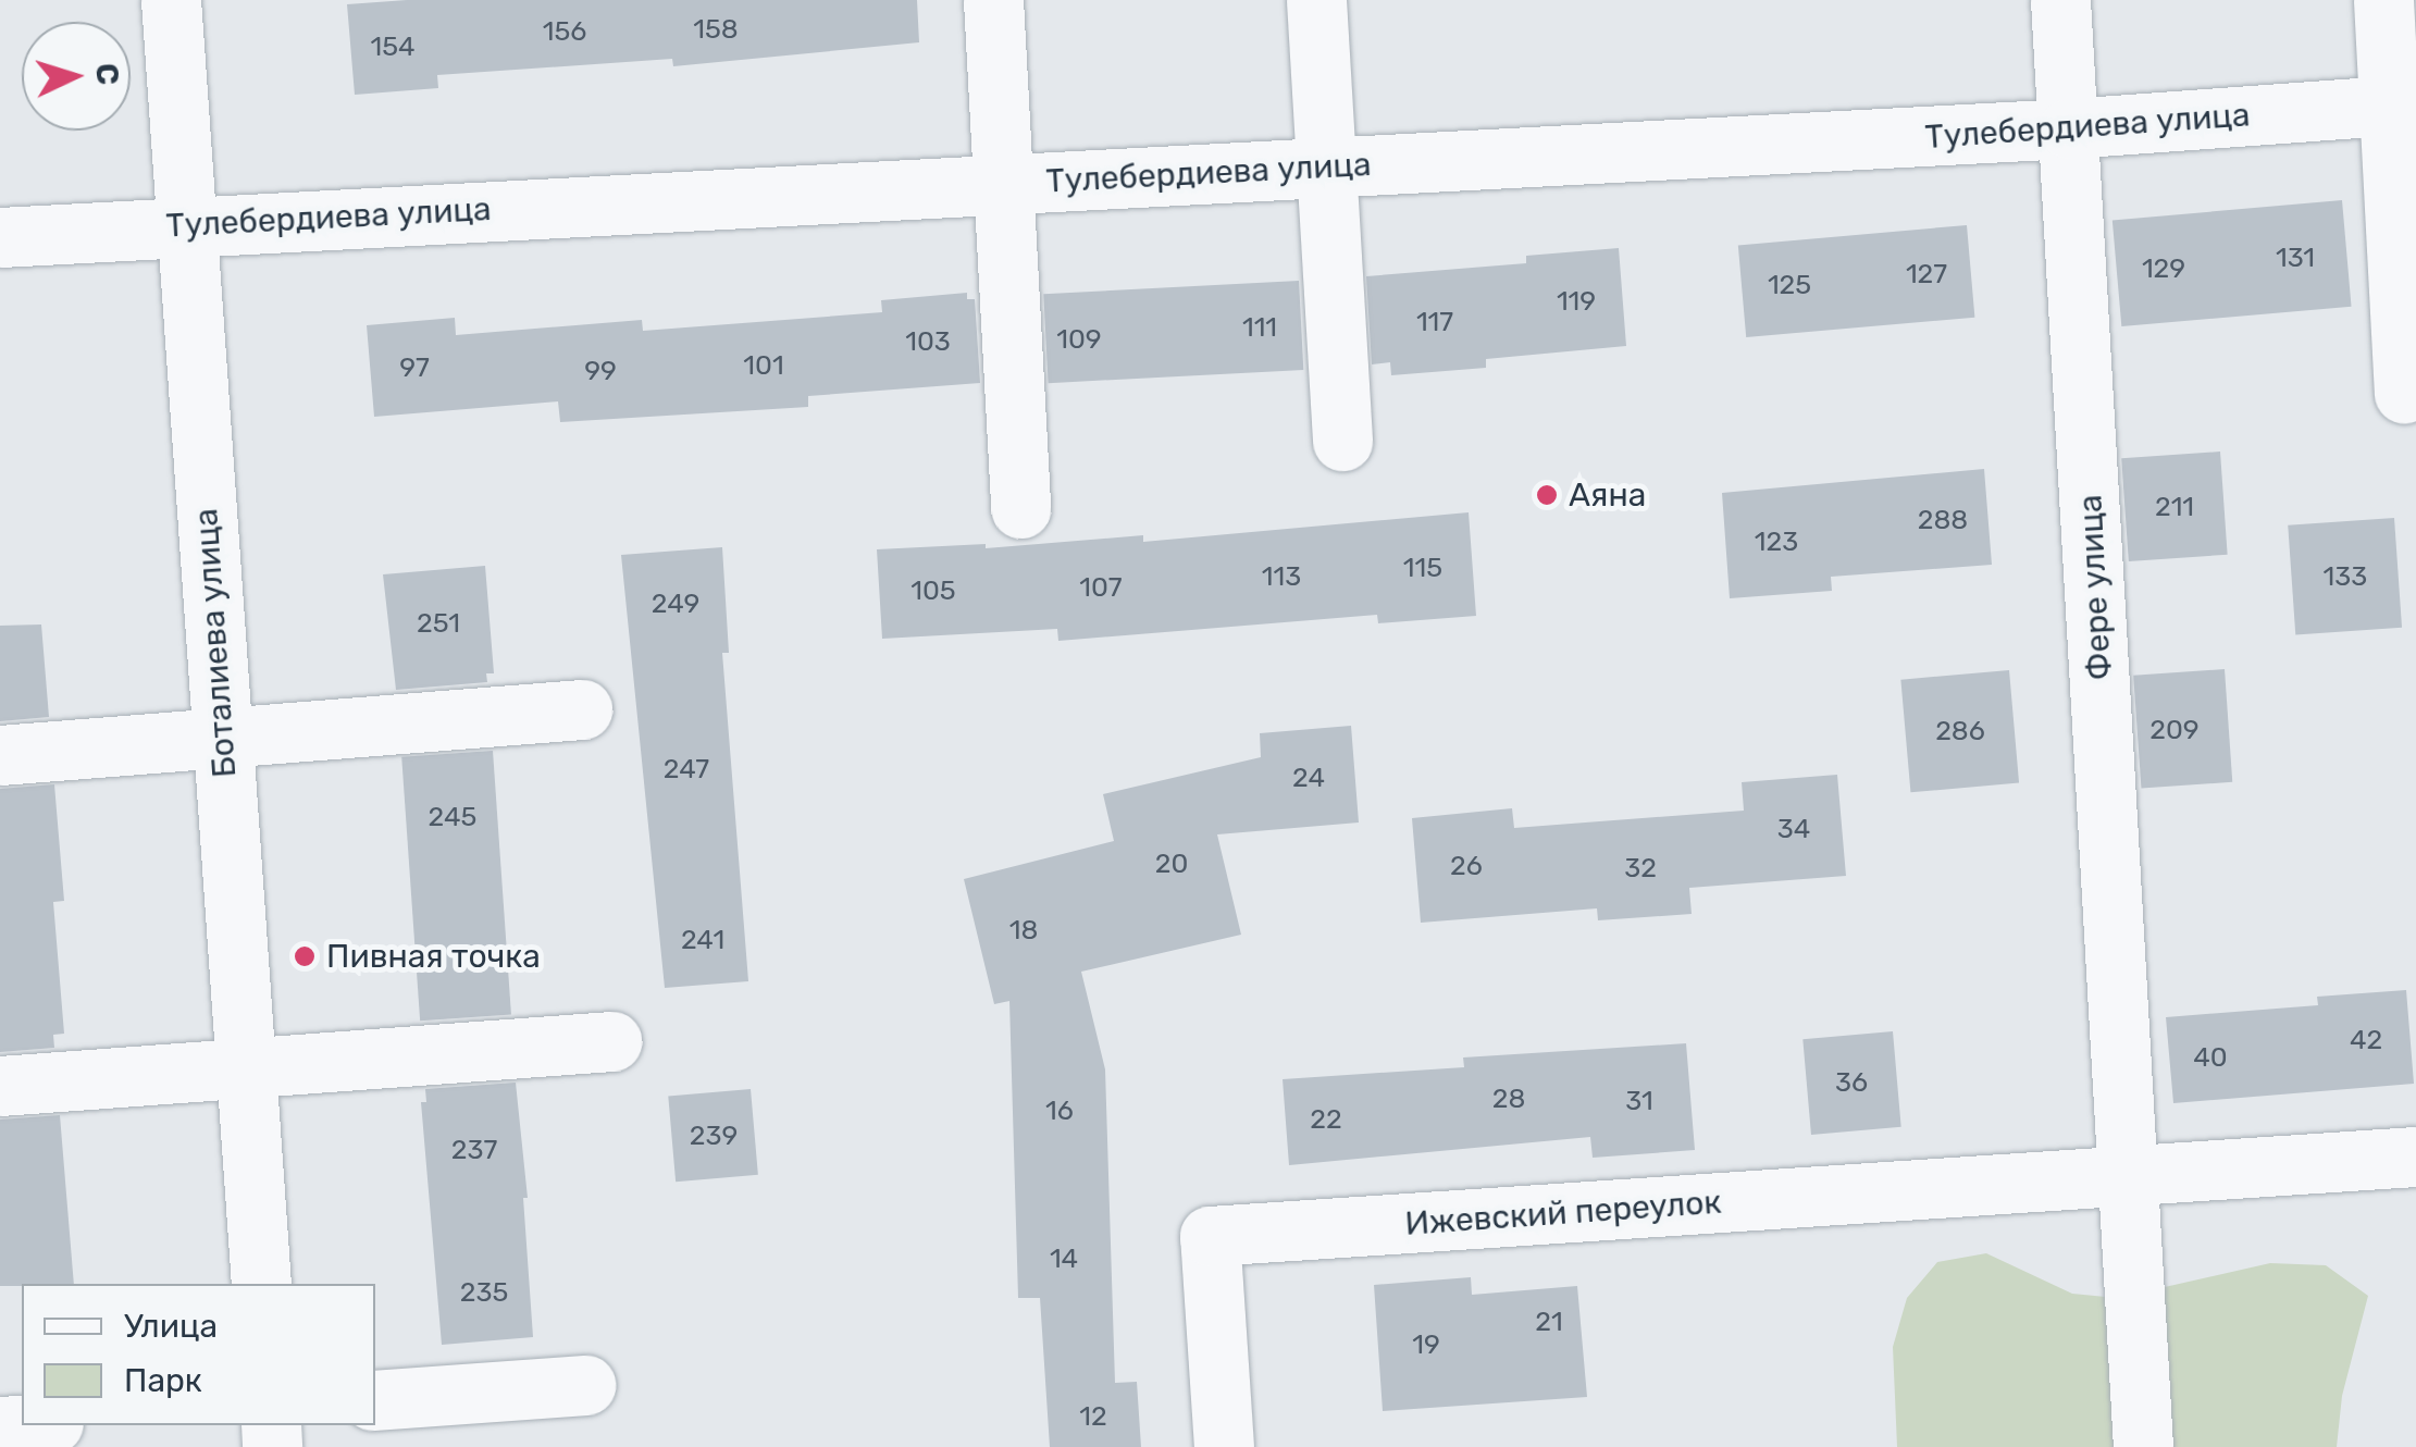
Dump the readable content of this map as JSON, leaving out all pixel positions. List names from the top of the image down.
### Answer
{
  "streets": {
    "street": [
      "Тулебердиева улица",
      "Фере улица",
      "Боталиева улица",
      "Ижевский переулок"
    ]
  },
  "crossings": [
    ["Тулебердиева улица", "Фере улица"],
    ["Тулебердиева улица", "Боталиева улица"],
    ["Фере улица", "Ижевский переулок"]
  ],
  "places": ["Аяна", "Пивная точка"],
  "house_numbers": [
    "158",
    "156",
    "154",
    "131",
    "129",
    "127",
    "125",
    "119",
    "117",
    "111",
    "109",
    "103",
    "101",
    "97",
    "99",
    "211",
    "288",
    "123",
    "115",
    "113",
    "133",
    "107",
    "105",
    "249",
    "251",
    "209",
    "286",
    "247",
    "24",
    "245",
    "34",
    "20",
    "26",
    "32",
    "18",
    "241",
    "42",
    "40",
    "36",
    "28",
    "31",
    "16",
    "22",
    "239",
    "237",
    "14",
    "235",
    "21",
    "19",
    "12"
  ],
  "legend": ["Улица", "Парк"],
  "north": "right"
}
